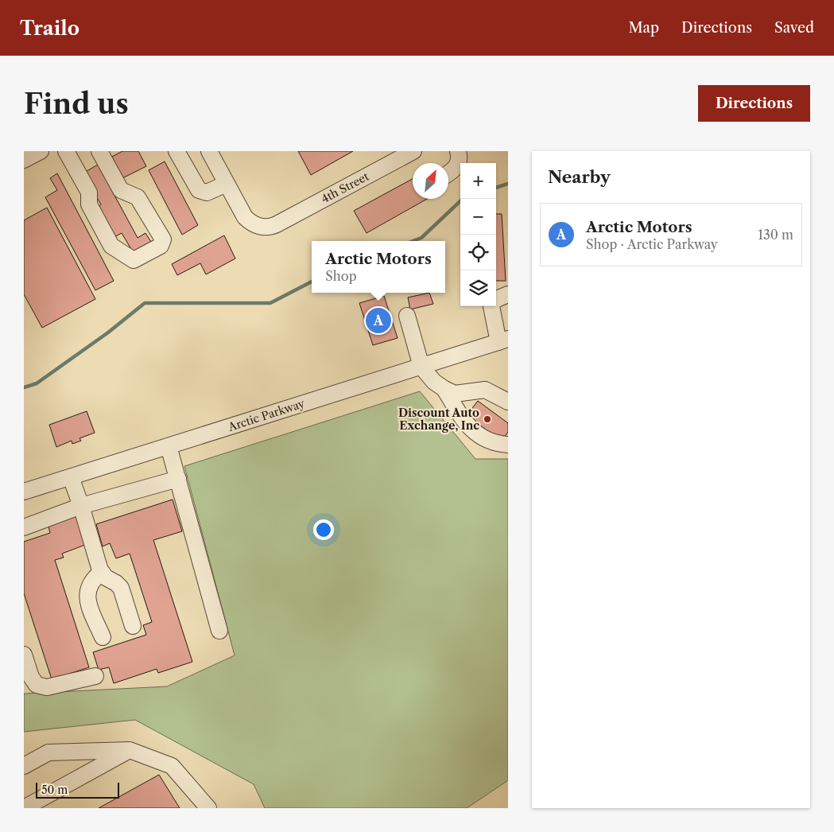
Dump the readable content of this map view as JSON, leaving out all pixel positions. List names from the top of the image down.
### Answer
{
  "streets": {
    "street": ["4th Street", "Arctic Parkway"]
  },
  "places": ["Discount Auto Exchange, Inc"],
  "scale_bar": "50 m",
  "north": "top right",
  "page": {
    "header": "Trailo",
    "nav": ["Map", "Directions", "Saved"],
    "buttons": "Directions",
    "title": "Find us",
    "heading": "Nearby",
    "map_buttons": ["+", "−"],
    "list": [
      {
        "mark": "A",
        "name": "Arctic Motors",
        "note": "Shop · Arctic Parkway",
        "value": "130 m"
      }
    ],
    "popup": ["Arctic Motors", "Shop"],
    "pins": "A",
    "scale": "50 m"
  }
}
